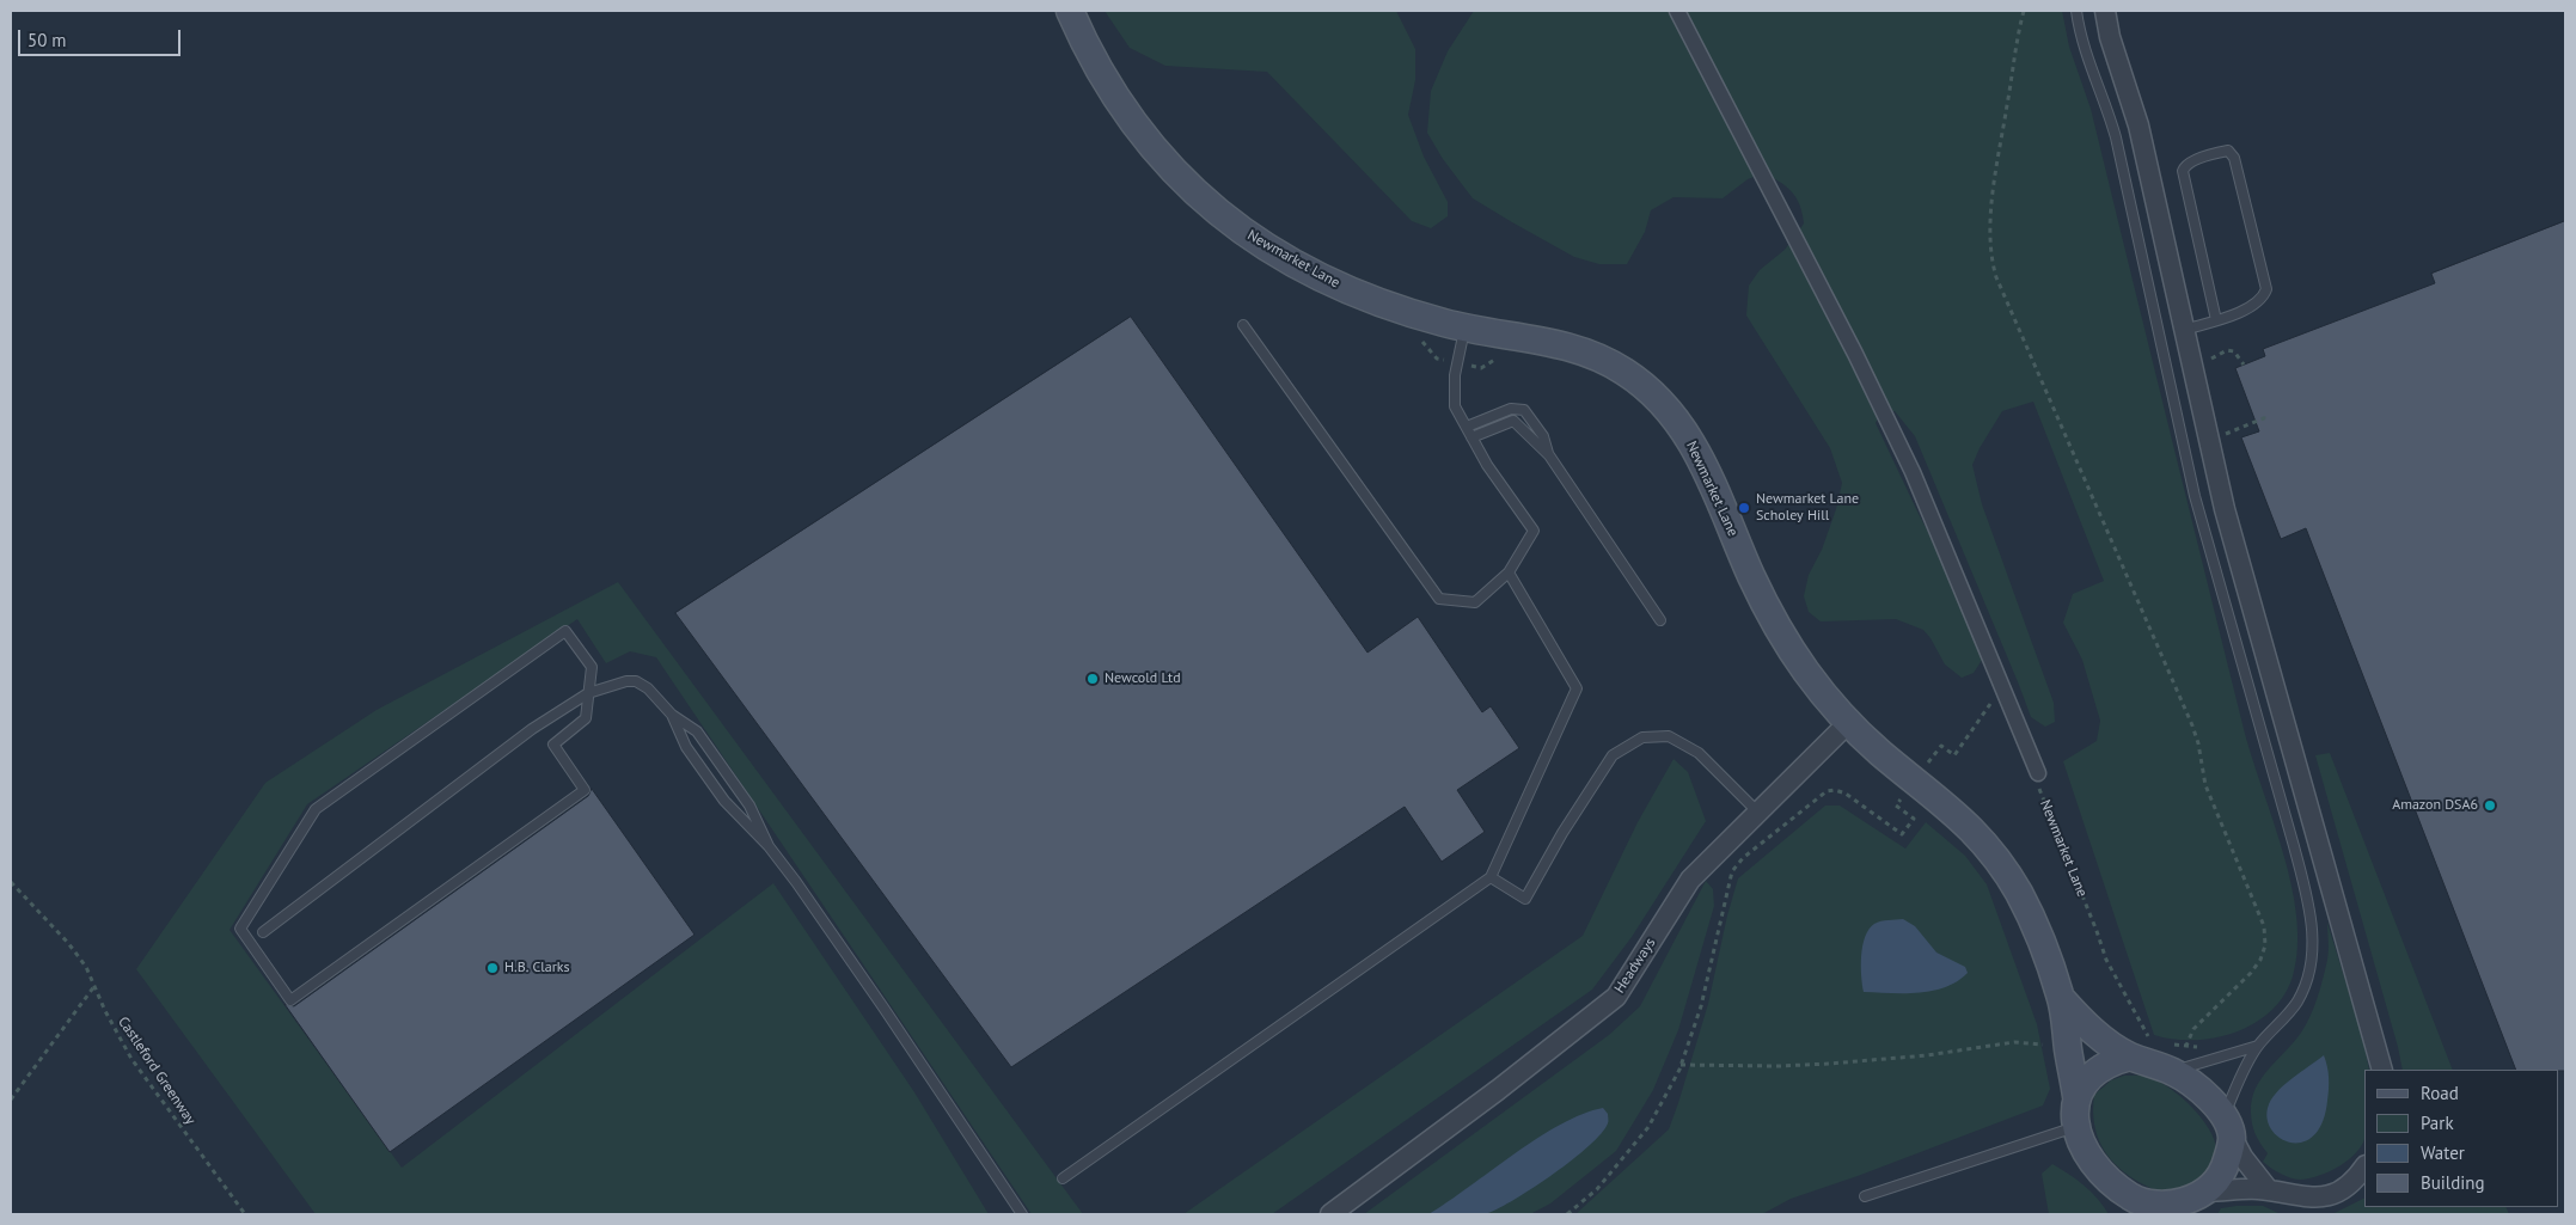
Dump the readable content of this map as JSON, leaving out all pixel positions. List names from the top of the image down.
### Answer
{
  "streets": {
    "main road": ["Newmarket Lane"],
    "street": ["Headways"],
    "path": ["Castleford Greenway"]
  },
  "crossings": [
    ["Newmarket Lane", "Headways"]
  ],
  "places": [
    "Newmarket Lane Scholey Hill",
    "Newcold Ltd",
    "Amazon DSA6",
    "H.B. Clarks"
  ],
  "legend": [
    "Road",
    "Park",
    "Water",
    "Building"
  ],
  "scale_bar": "50 m"
}
